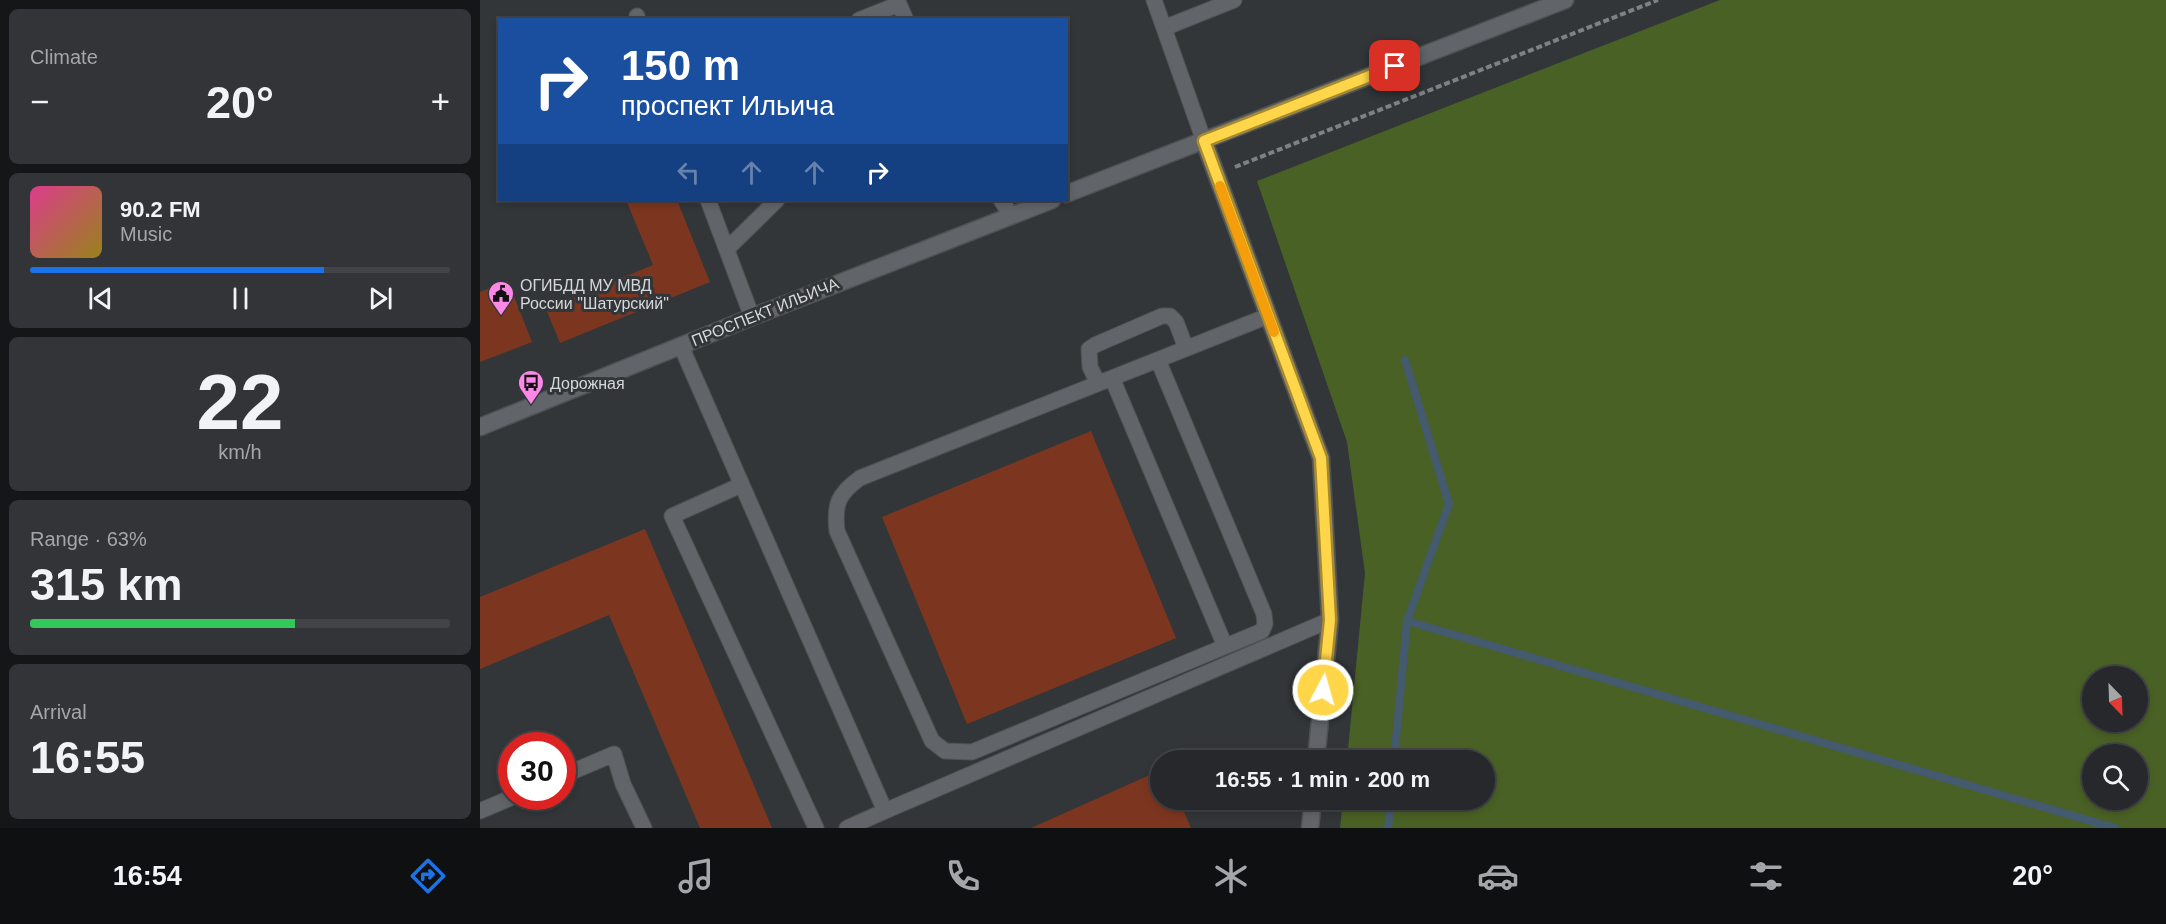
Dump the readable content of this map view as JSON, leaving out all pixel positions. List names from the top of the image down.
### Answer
{
  "streets": {
    "street": ["ПРОСПЕКТ ИЛЬИЧА"]
  },
  "places": {
    "public building": ["ОГИБДД МУ МВД России \"Шатурский\""],
    "bus stop": ["Дорожная"]
  },
  "north": "bottom right",
  "page": {
    "tile": [
      "Climate",
      ["22", "km/h"],
      ["Range · 63%", "315 km"],
      ["Arrival", "16:55"]
    ],
    "turn": ["150 m", "проспект Ильича"],
    "heat": ["−", "20°", "+"],
    "song": ["90.2 FM", "Music"],
    "limit": "30",
    "trip": "16:55 · 1 min · 200 m",
    "tabs": ["16:54", "20°"]
  }
}
